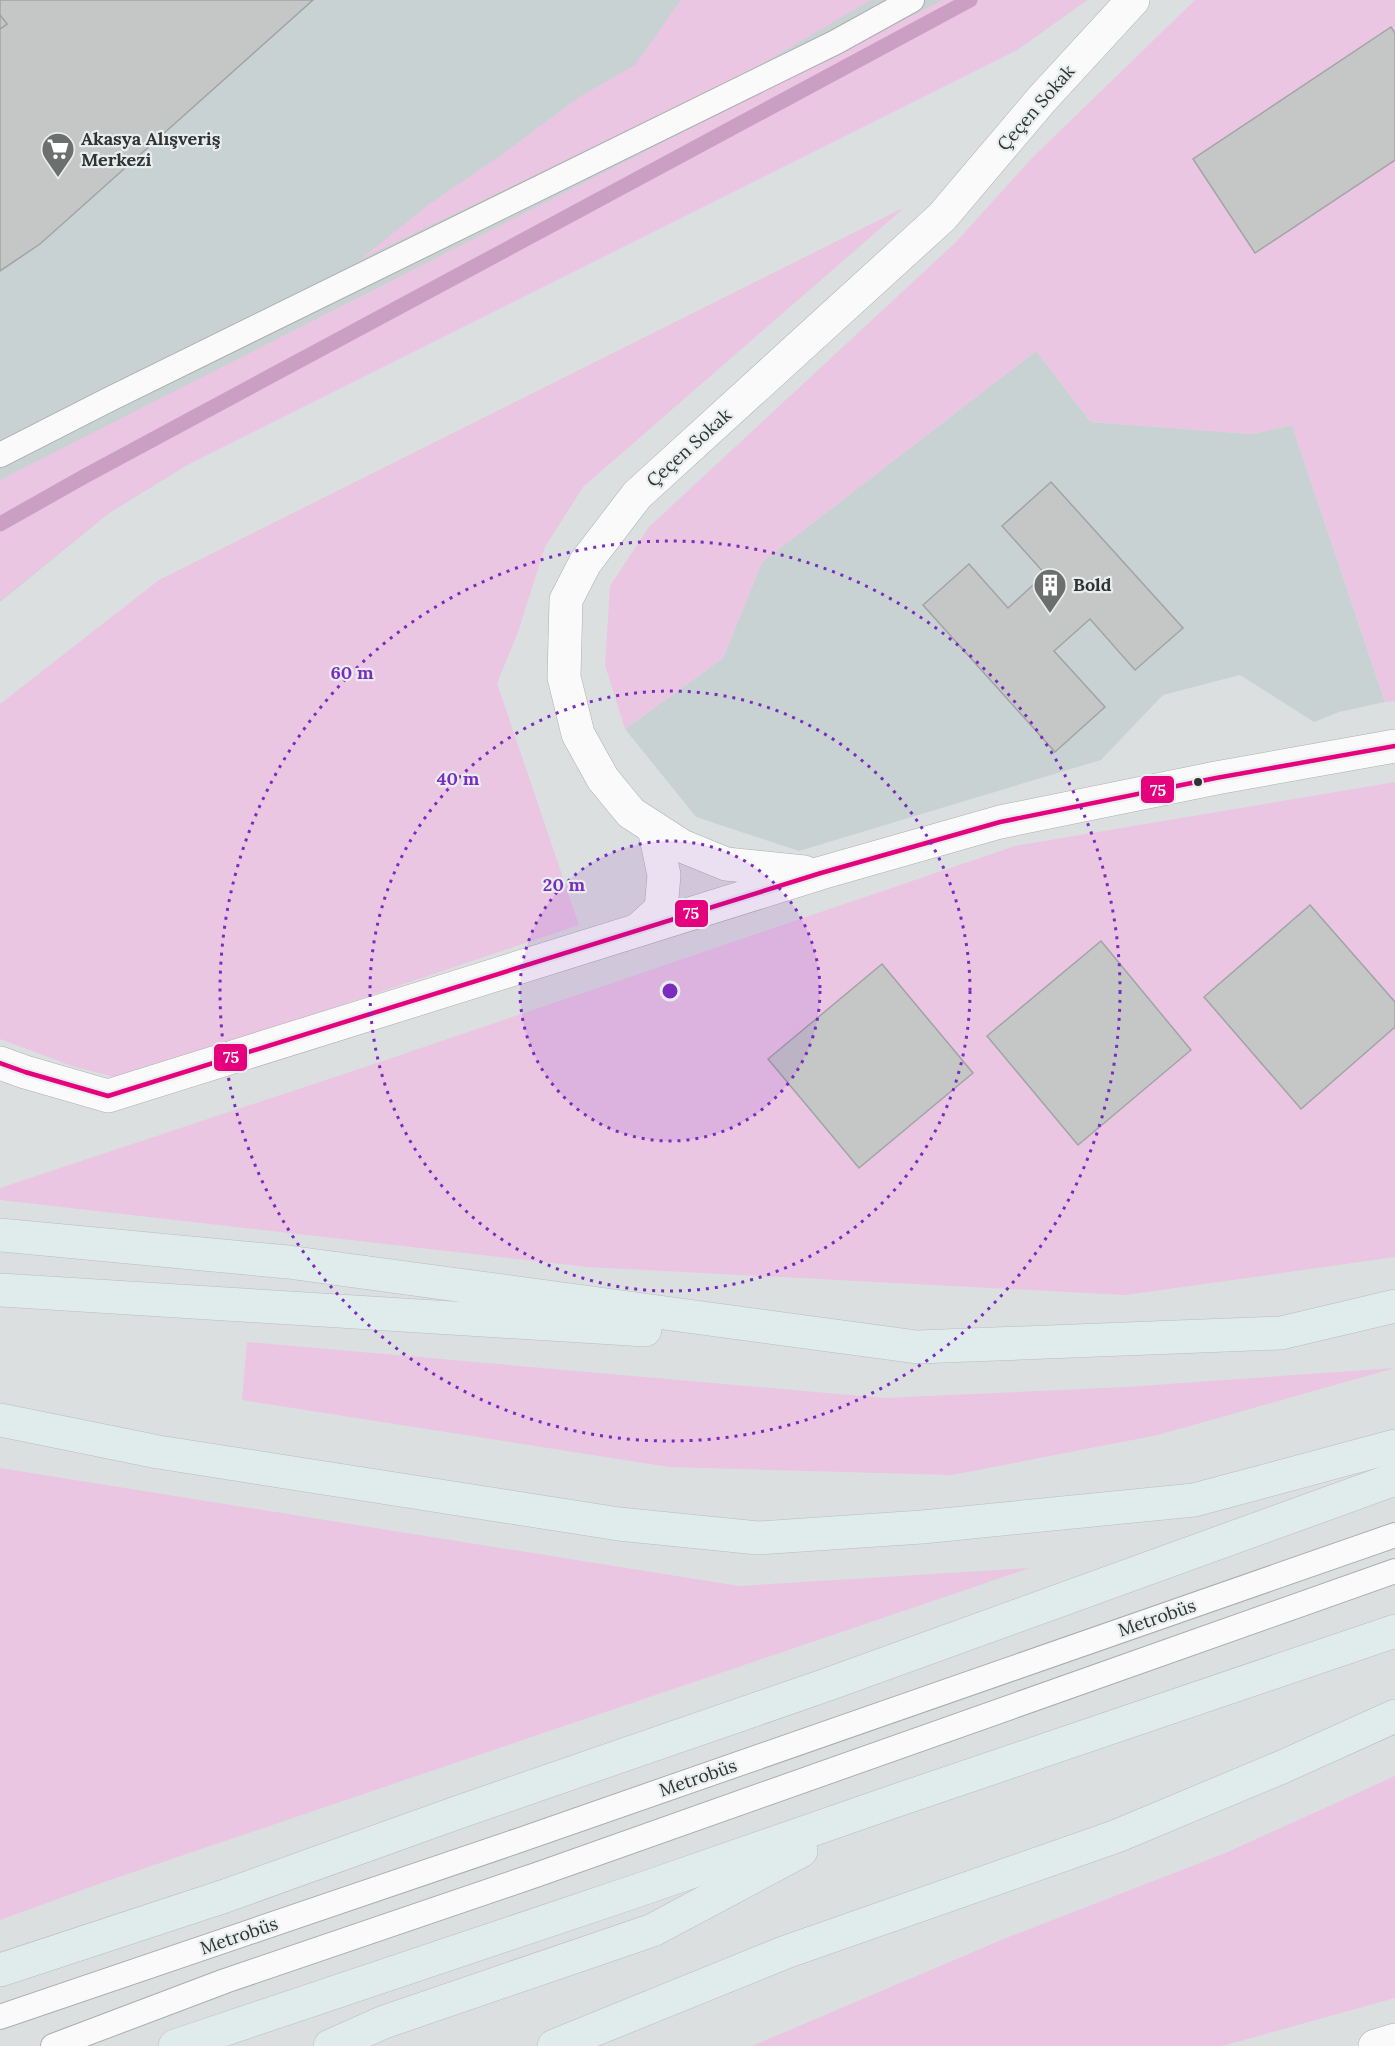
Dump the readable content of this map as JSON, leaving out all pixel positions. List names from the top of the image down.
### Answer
{
  "streets": {
    "street": ["Çeçen Sokak"],
    "lane": ["Metrobüs"]
  },
  "places": {
    "supermarket": ["Akasya Alışveriş Merkezi"],
    "building": ["Bold"]
  },
  "lines": ["transit line 75"],
  "rings": ["60 m", "40 m", "20 m"]
}
